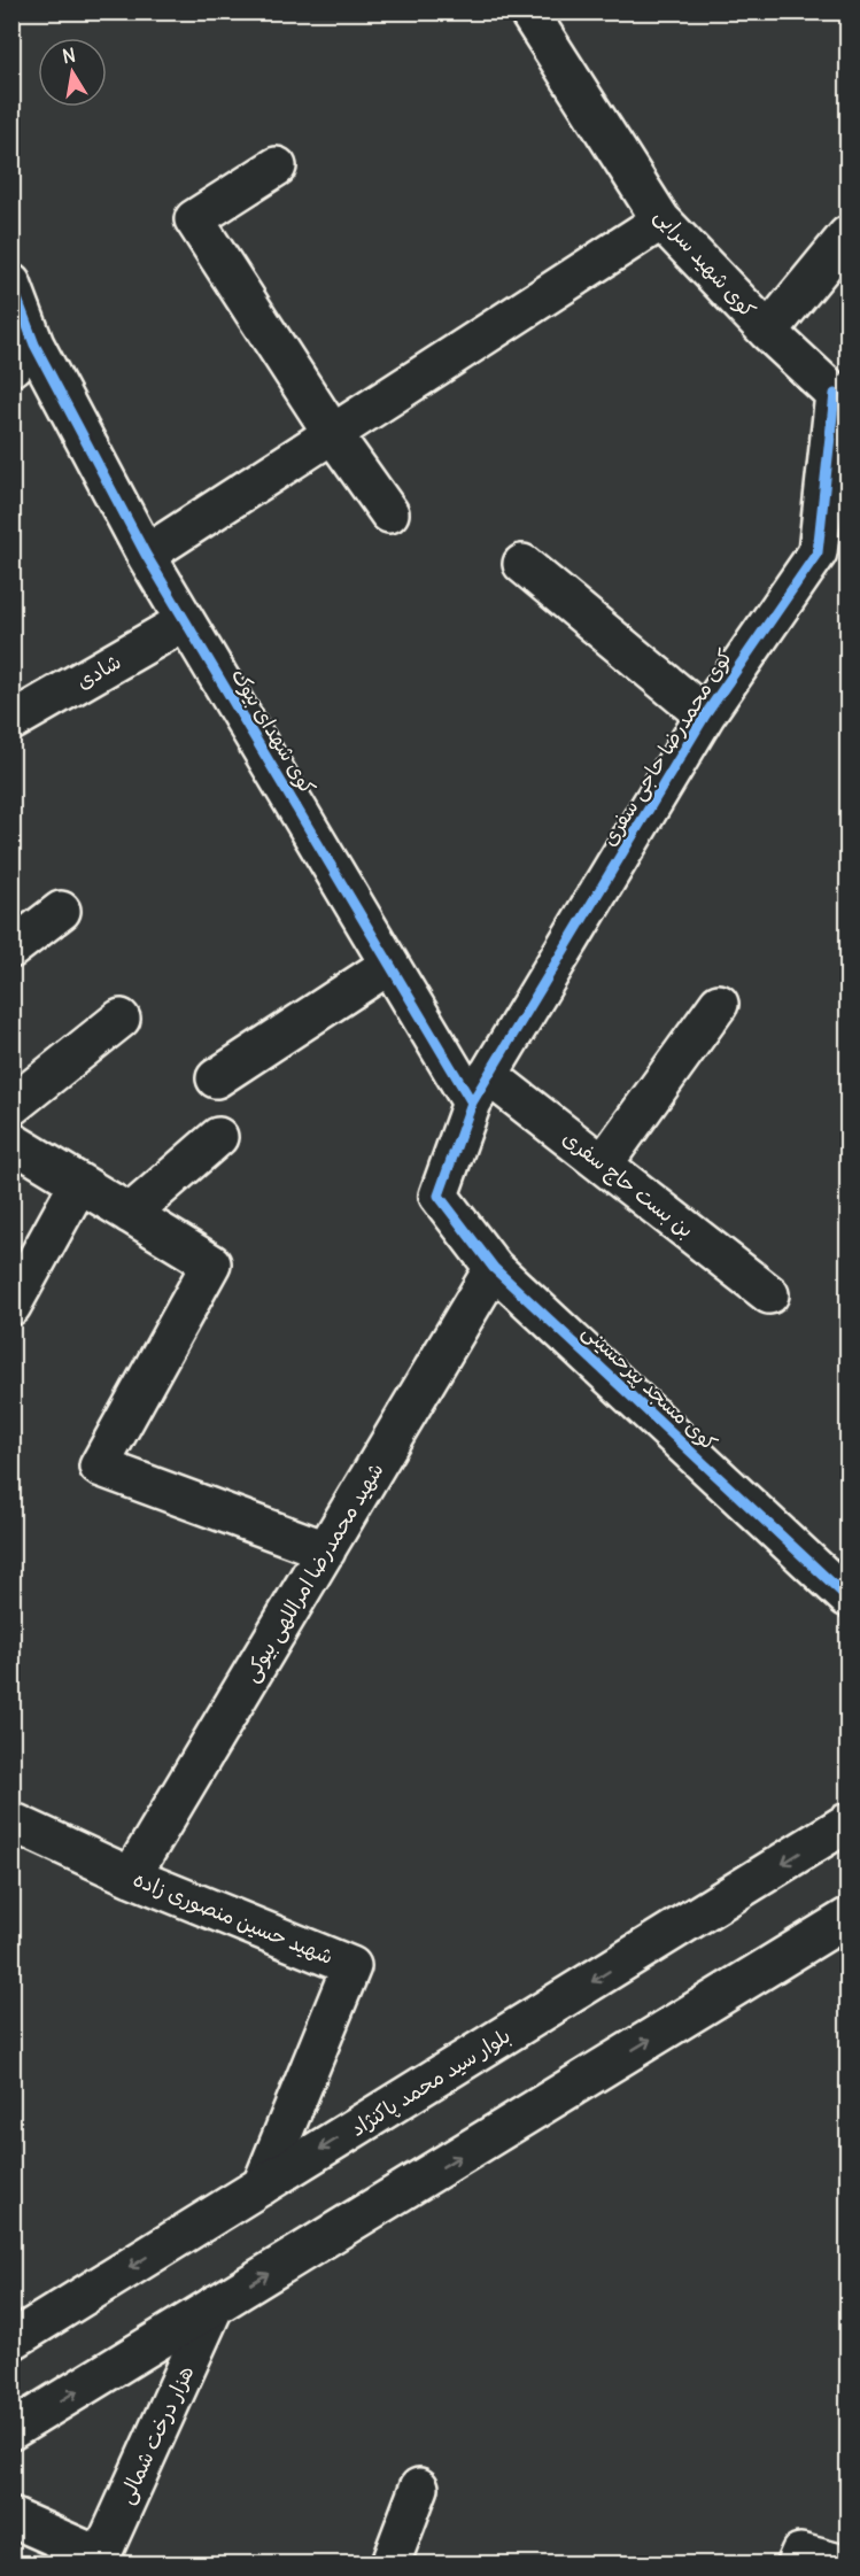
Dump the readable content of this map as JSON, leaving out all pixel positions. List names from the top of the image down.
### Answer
{
  "streets": {
    "street": [
      "کوی شهید سرایی",
      "شادی",
      "کوی شهدای بیوک",
      "کوی محمدرضا حاجی سفری",
      "بن بست حاج سفری",
      "کوی مسجد پیرحسینی",
      "شهید محمدرضا امراللهی بیوکی",
      "شهید حسین منصوری زاده",
      "بلوار سید محمد پاکنژاد",
      "هزار درخت شمالی"
    ]
  },
  "crossings": [
    ["کوی شهید سرایی", "کوی محمدرضا حاجی سفری"],
    ["شادی", "کوی شهدای بیوک"],
    ["کوی شهدای بیوک", "کوی محمدرضا حاجی سفری"],
    ["کوی شهدای بیوک", "بن بست حاج سفری"],
    ["کوی شهدای بیوک", "کوی مسجد پیرحسینی"],
    ["کوی محمدرضا حاجی سفری", "بن بست حاج سفری"],
    ["کوی محمدرضا حاجی سفری", "کوی مسجد پیرحسینی"],
    ["بن بست حاج سفری", "کوی مسجد پیرحسینی"],
    ["کوی مسجد پیرحسینی", "شهید محمدرضا امراللهی بیوکی"],
    ["شهید محمدرضا امراللهی بیوکی", "شهید حسین منصوری زاده"],
    ["شهید حسین منصوری زاده", "بلوار سید محمد پاکنژاد"]
  ],
  "north": "top"
}
